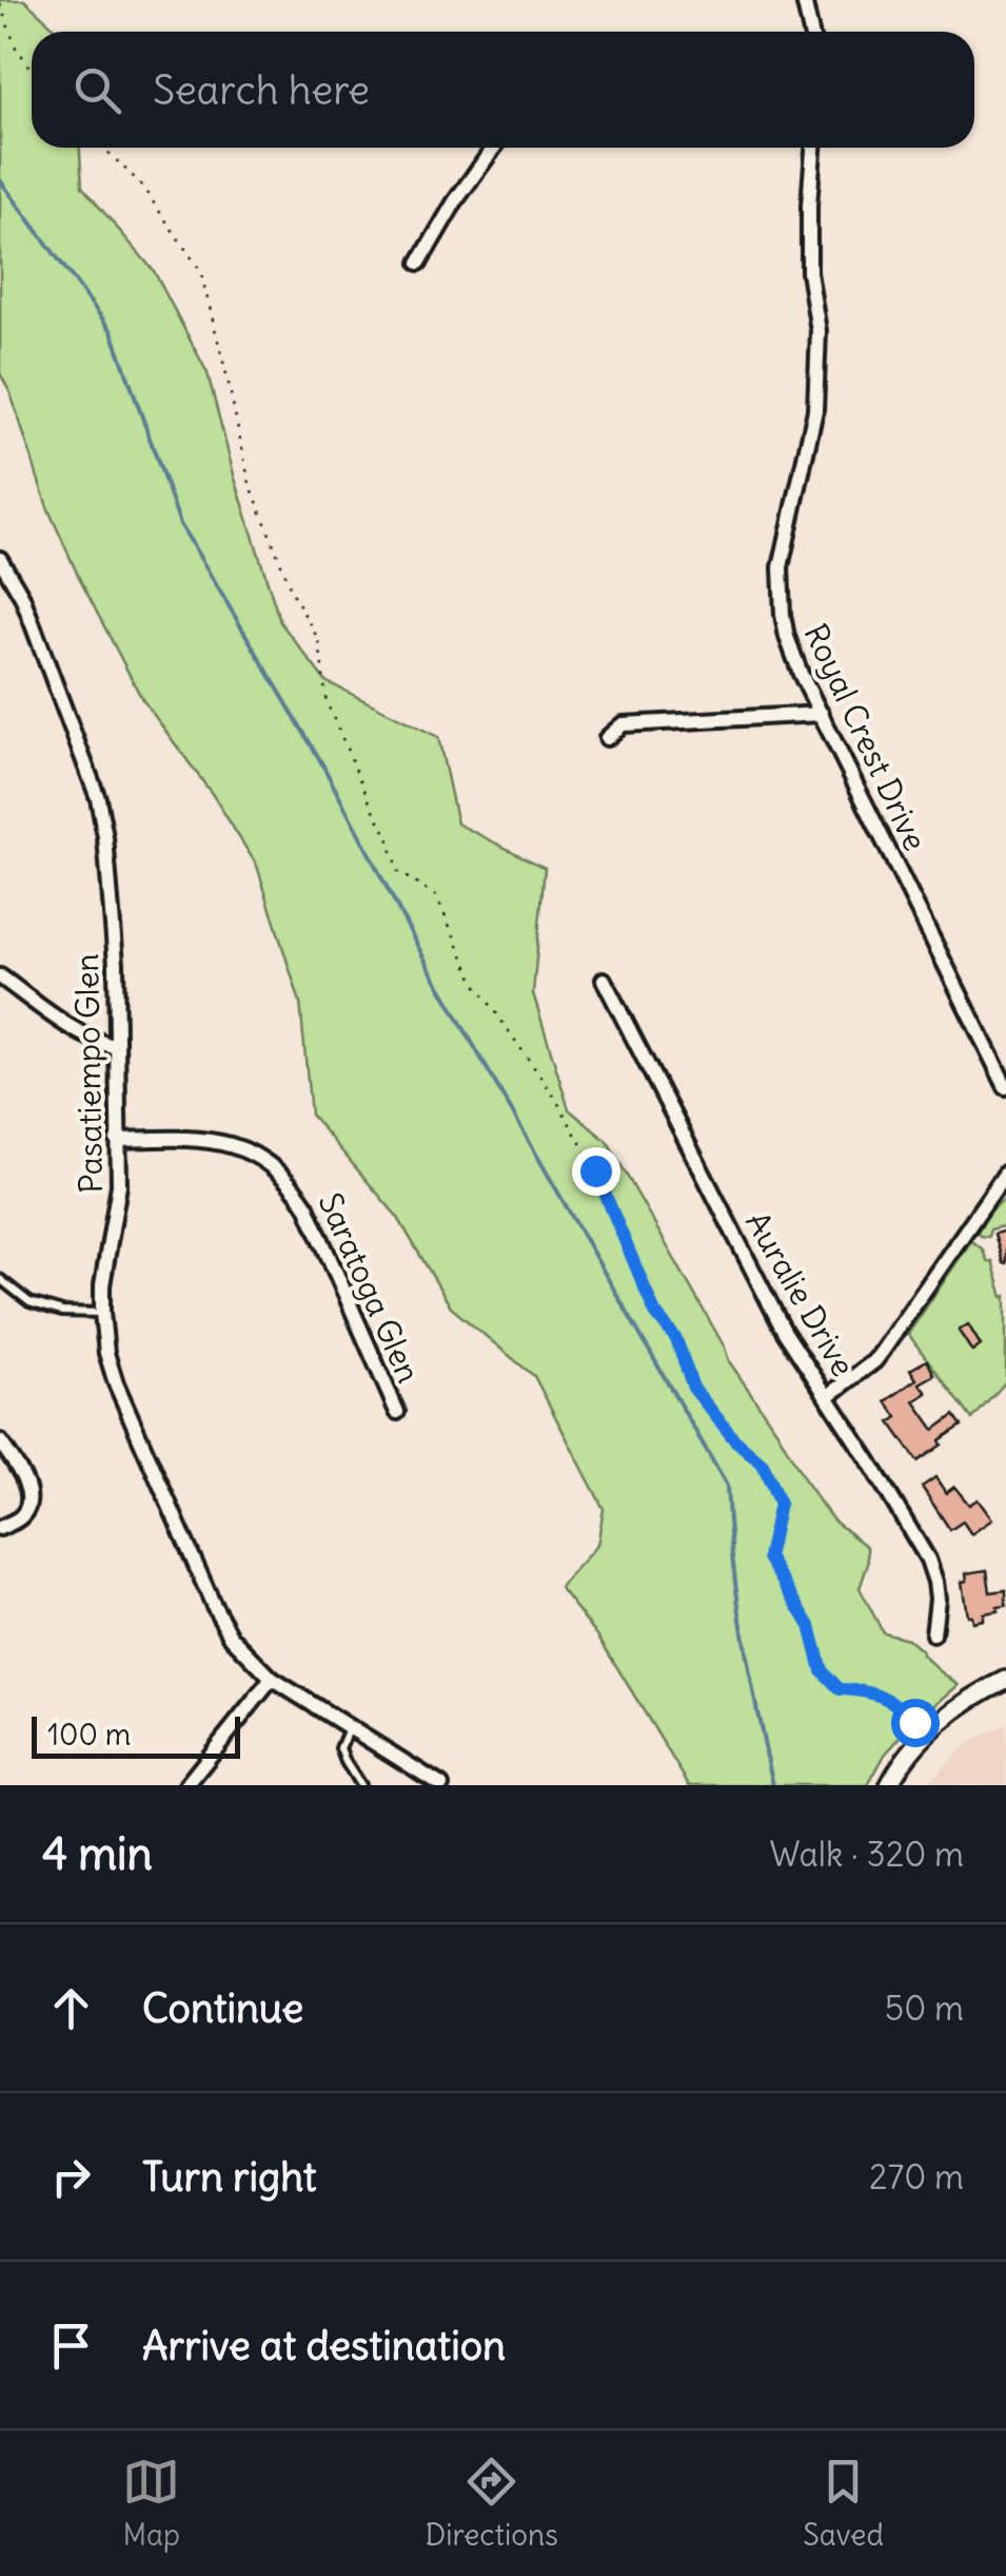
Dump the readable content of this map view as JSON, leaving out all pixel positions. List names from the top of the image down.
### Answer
{
  "streets": {
    "street": [
      "Royal Crest Drive",
      "Pasatiempo Glen",
      "Saratoga Glen",
      "Auralie Drive"
    ]
  },
  "crossings": [
    ["Pasatiempo Glen", "Saratoga Glen"]
  ],
  "scale_bar": "100 m",
  "page": {
    "search": "Search here",
    "scale": "100 m",
    "heading": ["4 min", "Walk · 320 m"],
    "list": [
      ["Continue", "50 m"],
      ["Turn right", "270 m"],
      "Arrive at destination"
    ],
    "nav": ["Map", "Directions", "Saved"]
  }
}
